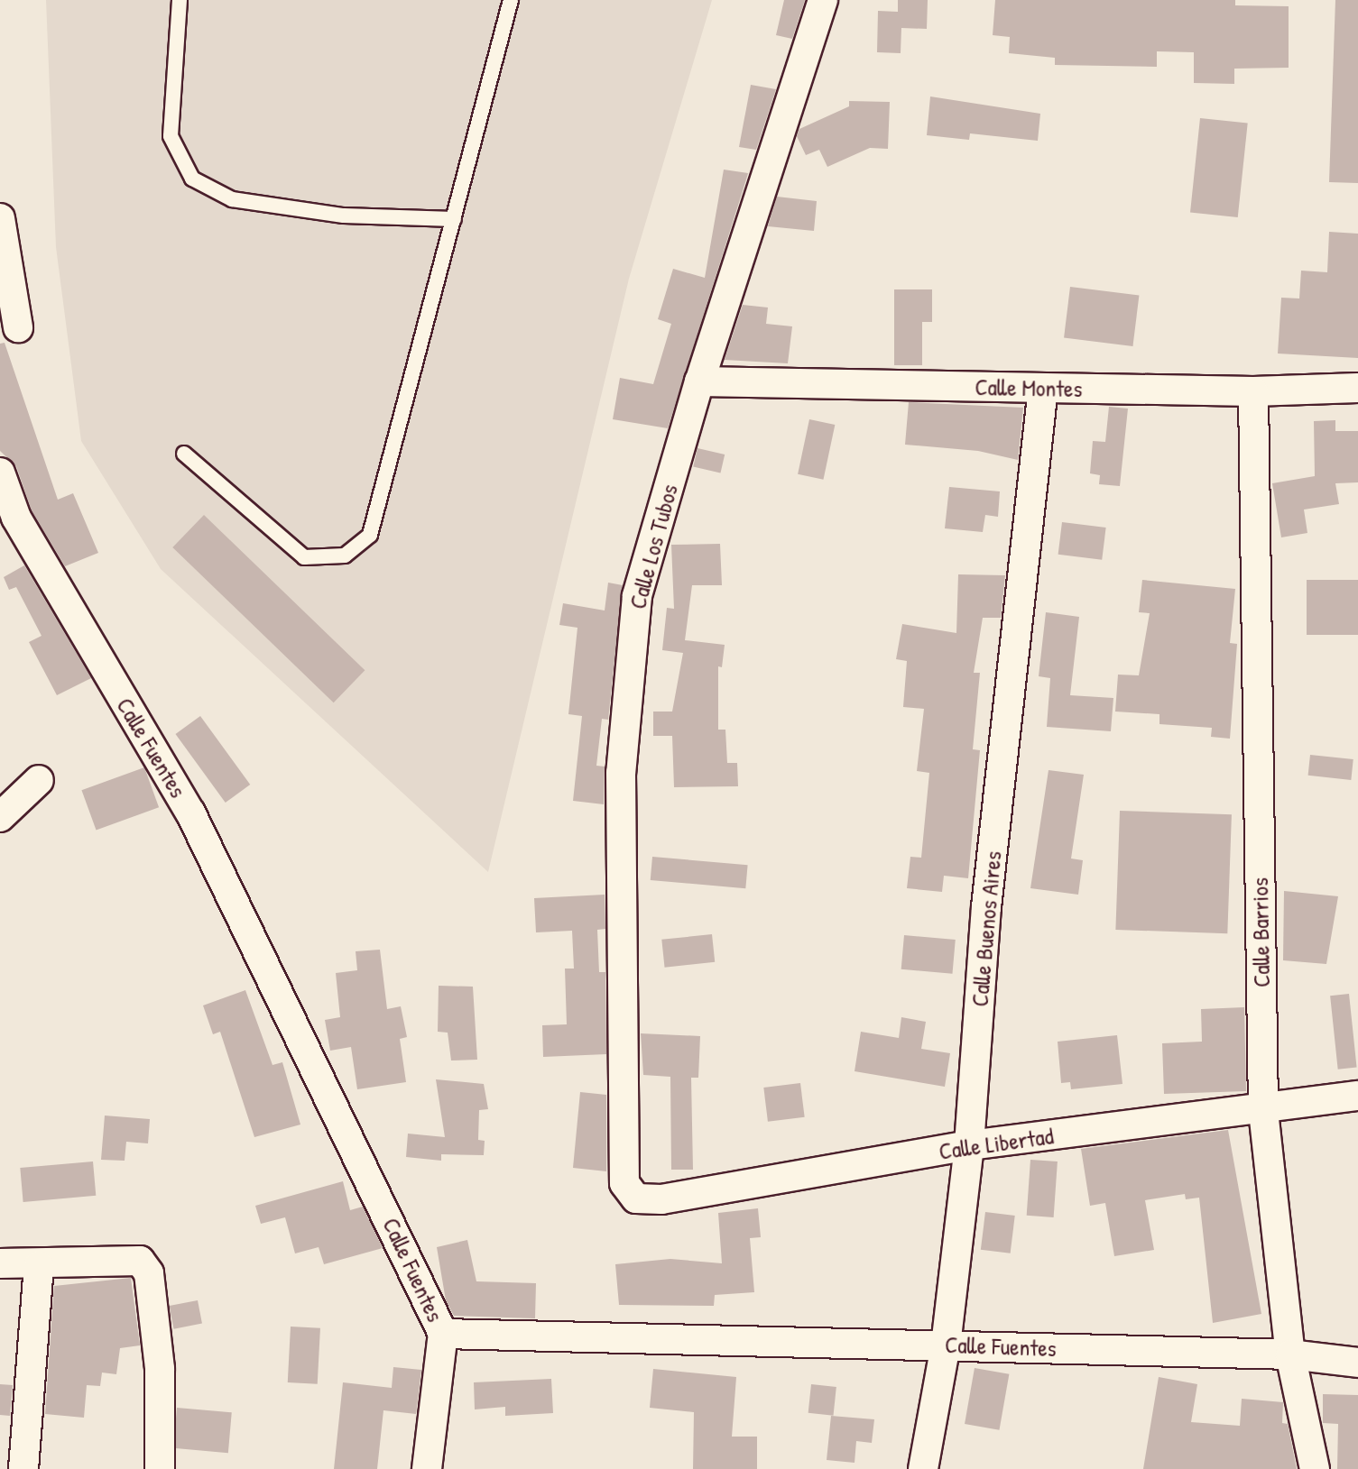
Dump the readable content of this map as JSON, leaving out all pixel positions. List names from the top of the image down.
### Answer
{
  "streets": {
    "street": [
      "Calle Montes",
      "Calle Los Tubos",
      "Calle Fuentes",
      "Calle Buenos Aires",
      "Calle Barrios",
      "Calle Libertad"
    ]
  },
  "crossings": [
    ["Calle Montes", "Calle Los Tubos"],
    ["Calle Montes", "Calle Buenos Aires"],
    ["Calle Montes", "Calle Barrios"],
    ["Calle Los Tubos", "Calle Libertad"],
    ["Calle Fuentes", "Calle Buenos Aires"],
    ["Calle Fuentes", "Calle Barrios"],
    ["Calle Buenos Aires", "Calle Libertad"],
    ["Calle Barrios", "Calle Libertad"]
  ]
}
